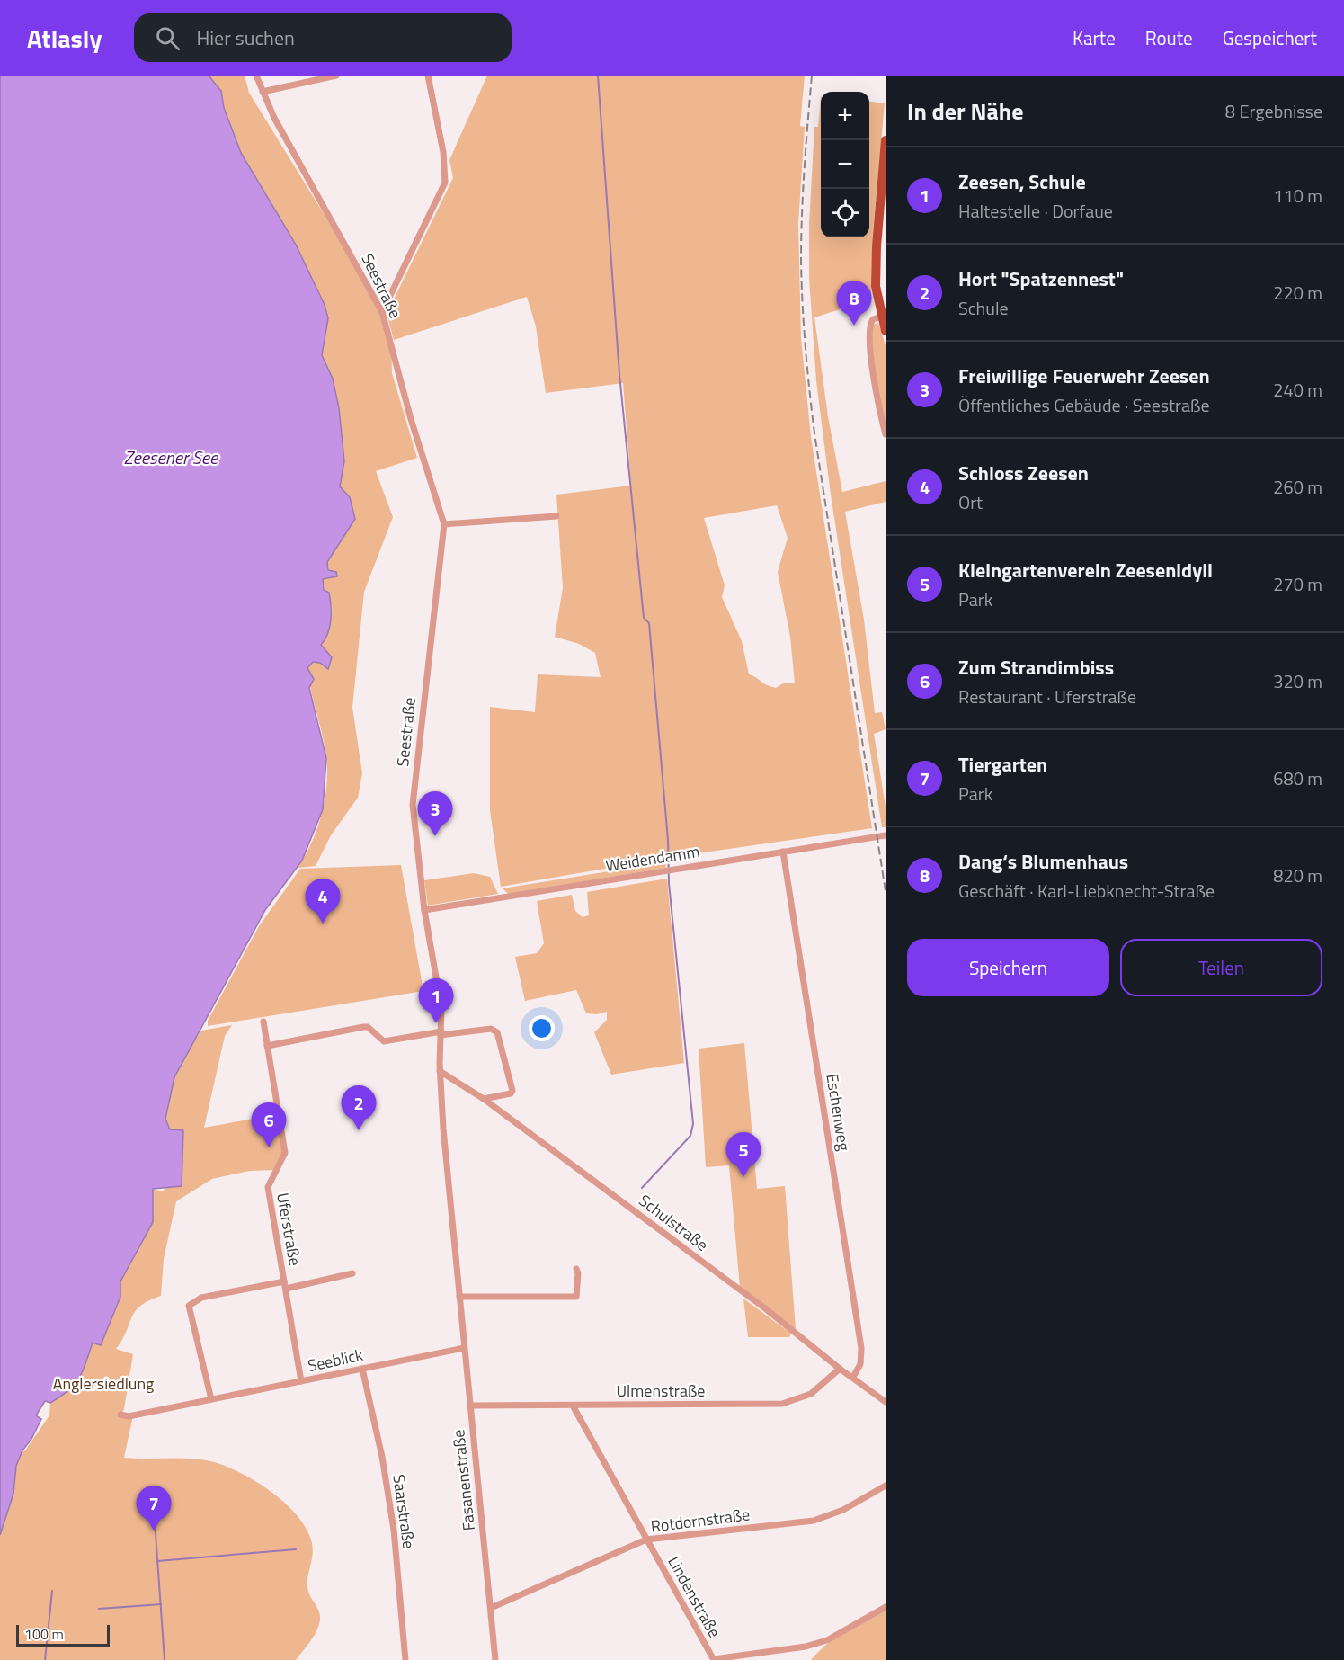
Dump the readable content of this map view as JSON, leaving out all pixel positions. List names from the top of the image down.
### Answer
{
  "streets": {
    "street": [
      "Seestraße",
      "Weidendamm",
      "Eschenweg",
      "Schulstraße",
      "Uferstraße",
      "Seeblick",
      "Ulmenstraße",
      "Fasanenstraße",
      "Saarstraße",
      "Rotdornstraße",
      "Lindenstraße"
    ]
  },
  "crossings": [
    ["Seestraße", "Weidendamm"],
    ["Seestraße", "Fasanenstraße"],
    ["Weidendamm", "Eschenweg"],
    ["Eschenweg", "Schulstraße"],
    ["Schulstraße", "Ulmenstraße"],
    ["Schulstraße", "Fasanenstraße"],
    ["Uferstraße", "Seeblick"],
    ["Seeblick", "Fasanenstraße"],
    ["Seeblick", "Saarstraße"],
    ["Ulmenstraße", "Fasanenstraße"],
    ["Ulmenstraße", "Lindenstraße"],
    ["Fasanenstraße", "Rotdornstraße"],
    ["Rotdornstraße", "Lindenstraße"]
  ],
  "water": ["Zeesener See"],
  "parks": ["Anglersiedlung"],
  "scale_bar": "100 m",
  "page": {
    "header": "Atlasly",
    "search": "Hier suchen",
    "nav": ["Karte", "Route", "Gespeichert"],
    "heading": ["In der Nähe", "8 Ergebnisse"],
    "map_buttons": ["+", "−"],
    "list": [
      {
        "mark": "1",
        "name": "Zeesen, Schule",
        "note": "Haltestelle · Dorfaue",
        "value": "110 m"
      },
      {
        "mark": "2",
        "name": "Hort \"Spatzennest\"",
        "note": "Schule",
        "value": "220 m"
      },
      {
        "mark": "3",
        "name": "Freiwillige Feuerwehr Zeesen",
        "note": "Öffentliches Gebäude · Seestraße",
        "value": "240 m"
      },
      {
        "mark": "4",
        "name": "Schloss Zeesen",
        "note": "Ort",
        "value": "260 m"
      },
      {
        "mark": "5",
        "name": "Kleingartenverein Zeesenidyll",
        "note": "Park",
        "value": "270 m"
      },
      {
        "mark": "6",
        "name": "Zum Strandimbiss",
        "note": "Restaurant · Uferstraße",
        "value": "320 m"
      },
      {
        "mark": "7",
        "name": "Tiergarten",
        "note": "Park",
        "value": "680 m"
      },
      {
        "mark": "8",
        "name": "Dang‘s Blumenhaus",
        "note": "Geschäft · Karl-Liebknecht-Straße",
        "value": "820 m"
      }
    ],
    "pins": [
      "8",
      "3",
      "4",
      "1",
      "2",
      "6",
      "5",
      "7"
    ],
    "buttons": ["Speichern", "Teilen"],
    "scale": "100 m"
  }
}
